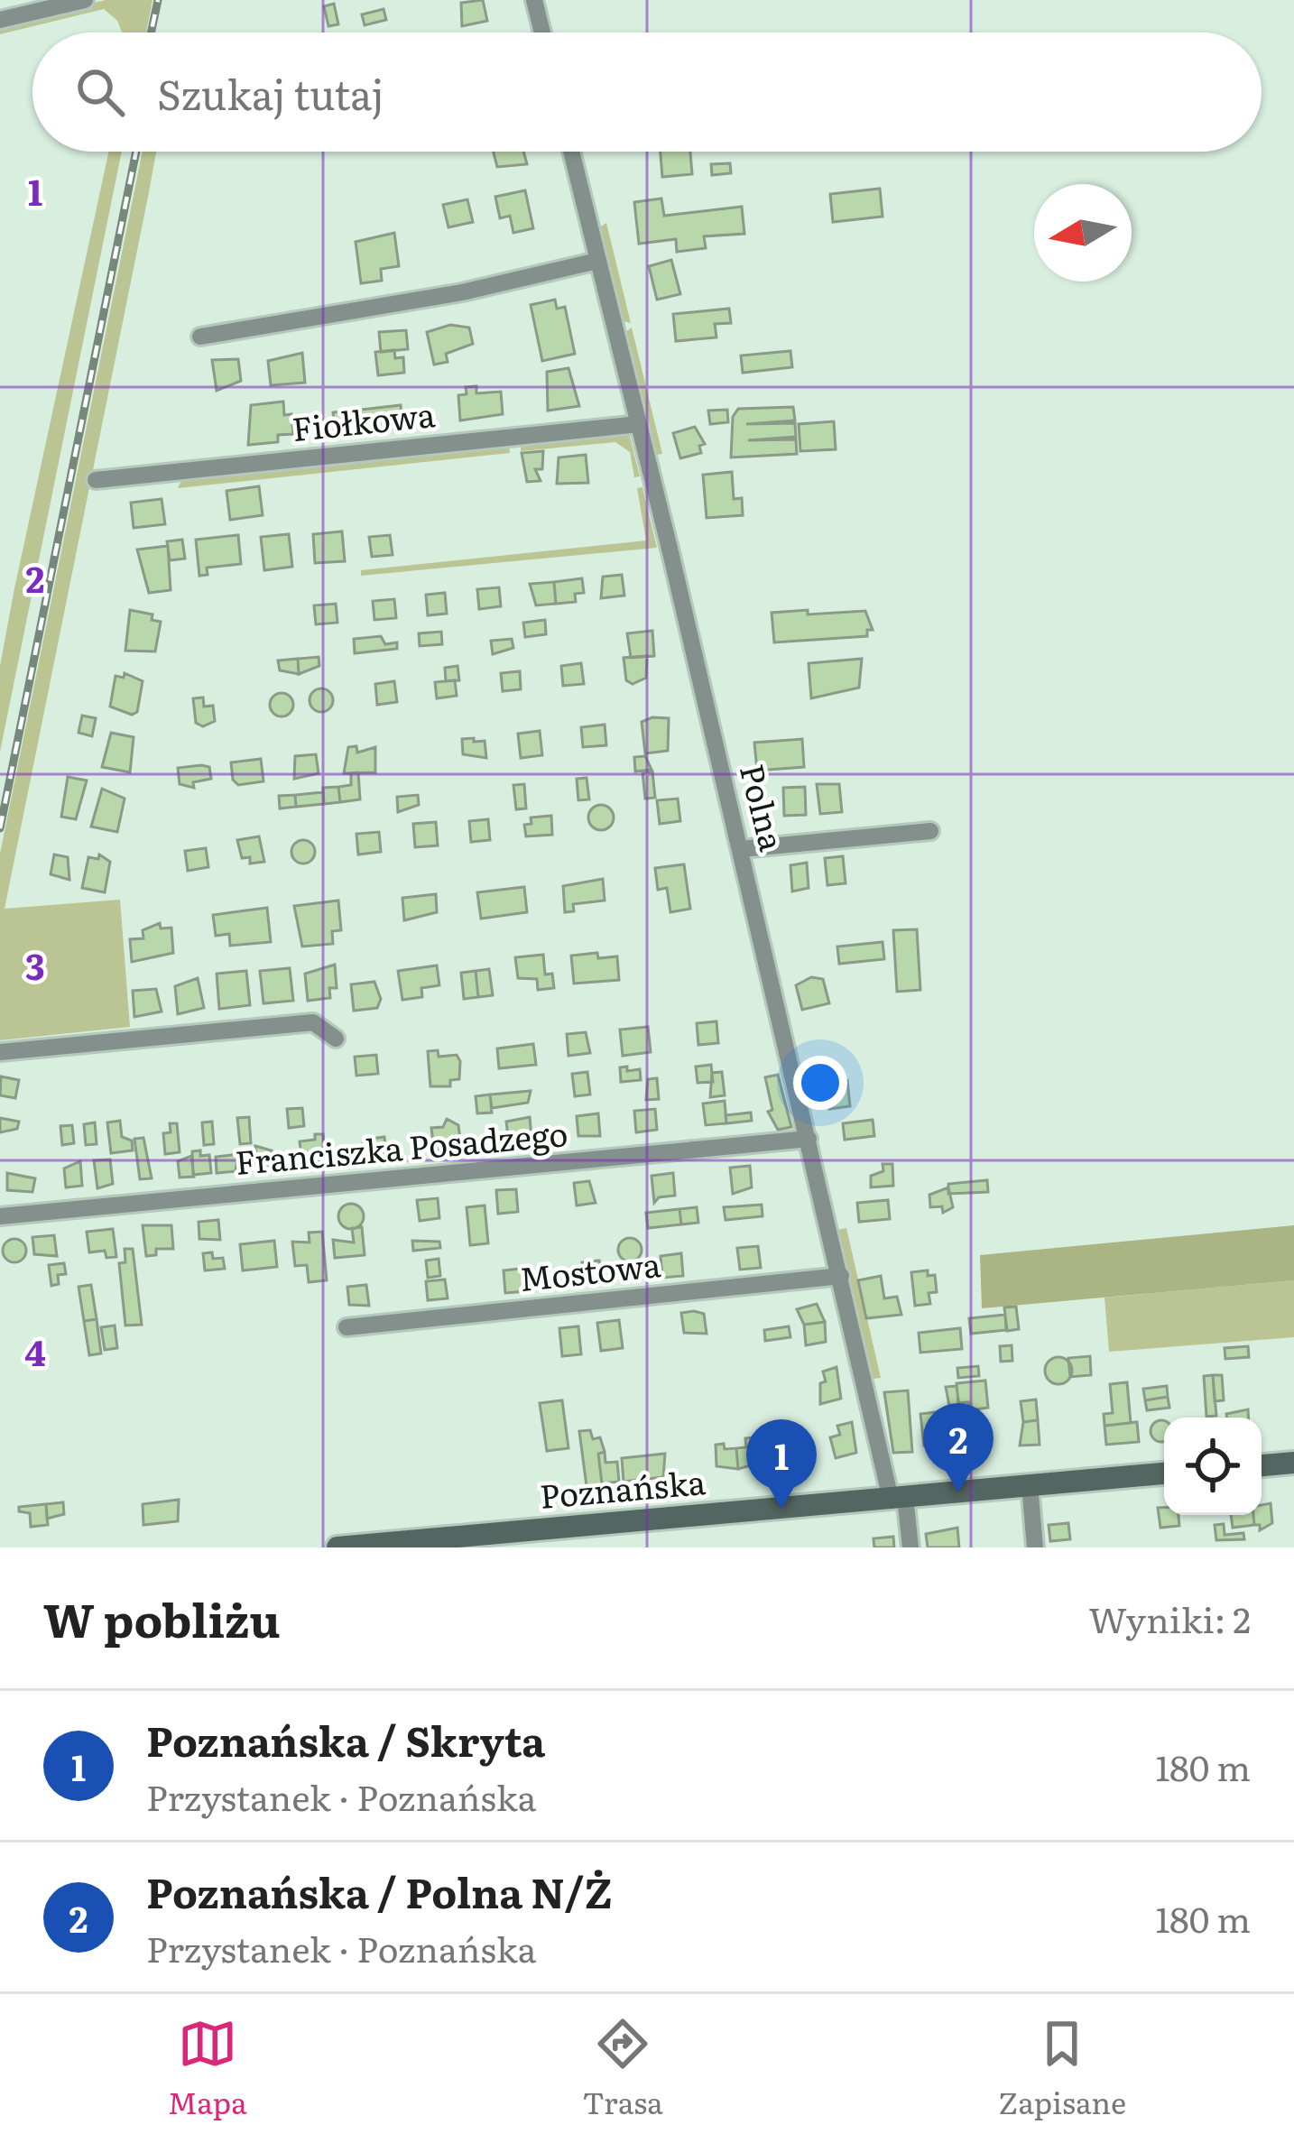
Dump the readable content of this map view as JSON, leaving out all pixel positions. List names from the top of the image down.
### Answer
{
  "streets": {
    "main road": ["Poznańska"],
    "street": [
      "Fiołkowa",
      "Polna",
      "Franciszka Posadzego",
      "Mostowa"
    ]
  },
  "crossings": [
    ["Fiołkowa", "Polna"],
    ["Polna", "Franciszka Posadzego"],
    ["Polna", "Mostowa"],
    ["Polna", "Poznańska"]
  ],
  "north": "left",
  "page": {
    "search": "Szukaj tutaj",
    "pins": ["2", "1"],
    "heading": ["W pobliżu", "Wyniki: 2"],
    "list": [
      {
        "mark": "1",
        "name": "Poznańska / Skryta",
        "note": "Przystanek · Poznańska",
        "value": "180 m"
      },
      {
        "mark": "2",
        "name": "Poznańska / Polna N/Ż",
        "note": "Przystanek · Poznańska",
        "value": "180 m"
      }
    ],
    "nav": ["Mapa", "Trasa", "Zapisane"]
  },
  "grid": {
    "rows": [
      "1",
      "2",
      "3",
      "4"
    ]
  }
}
